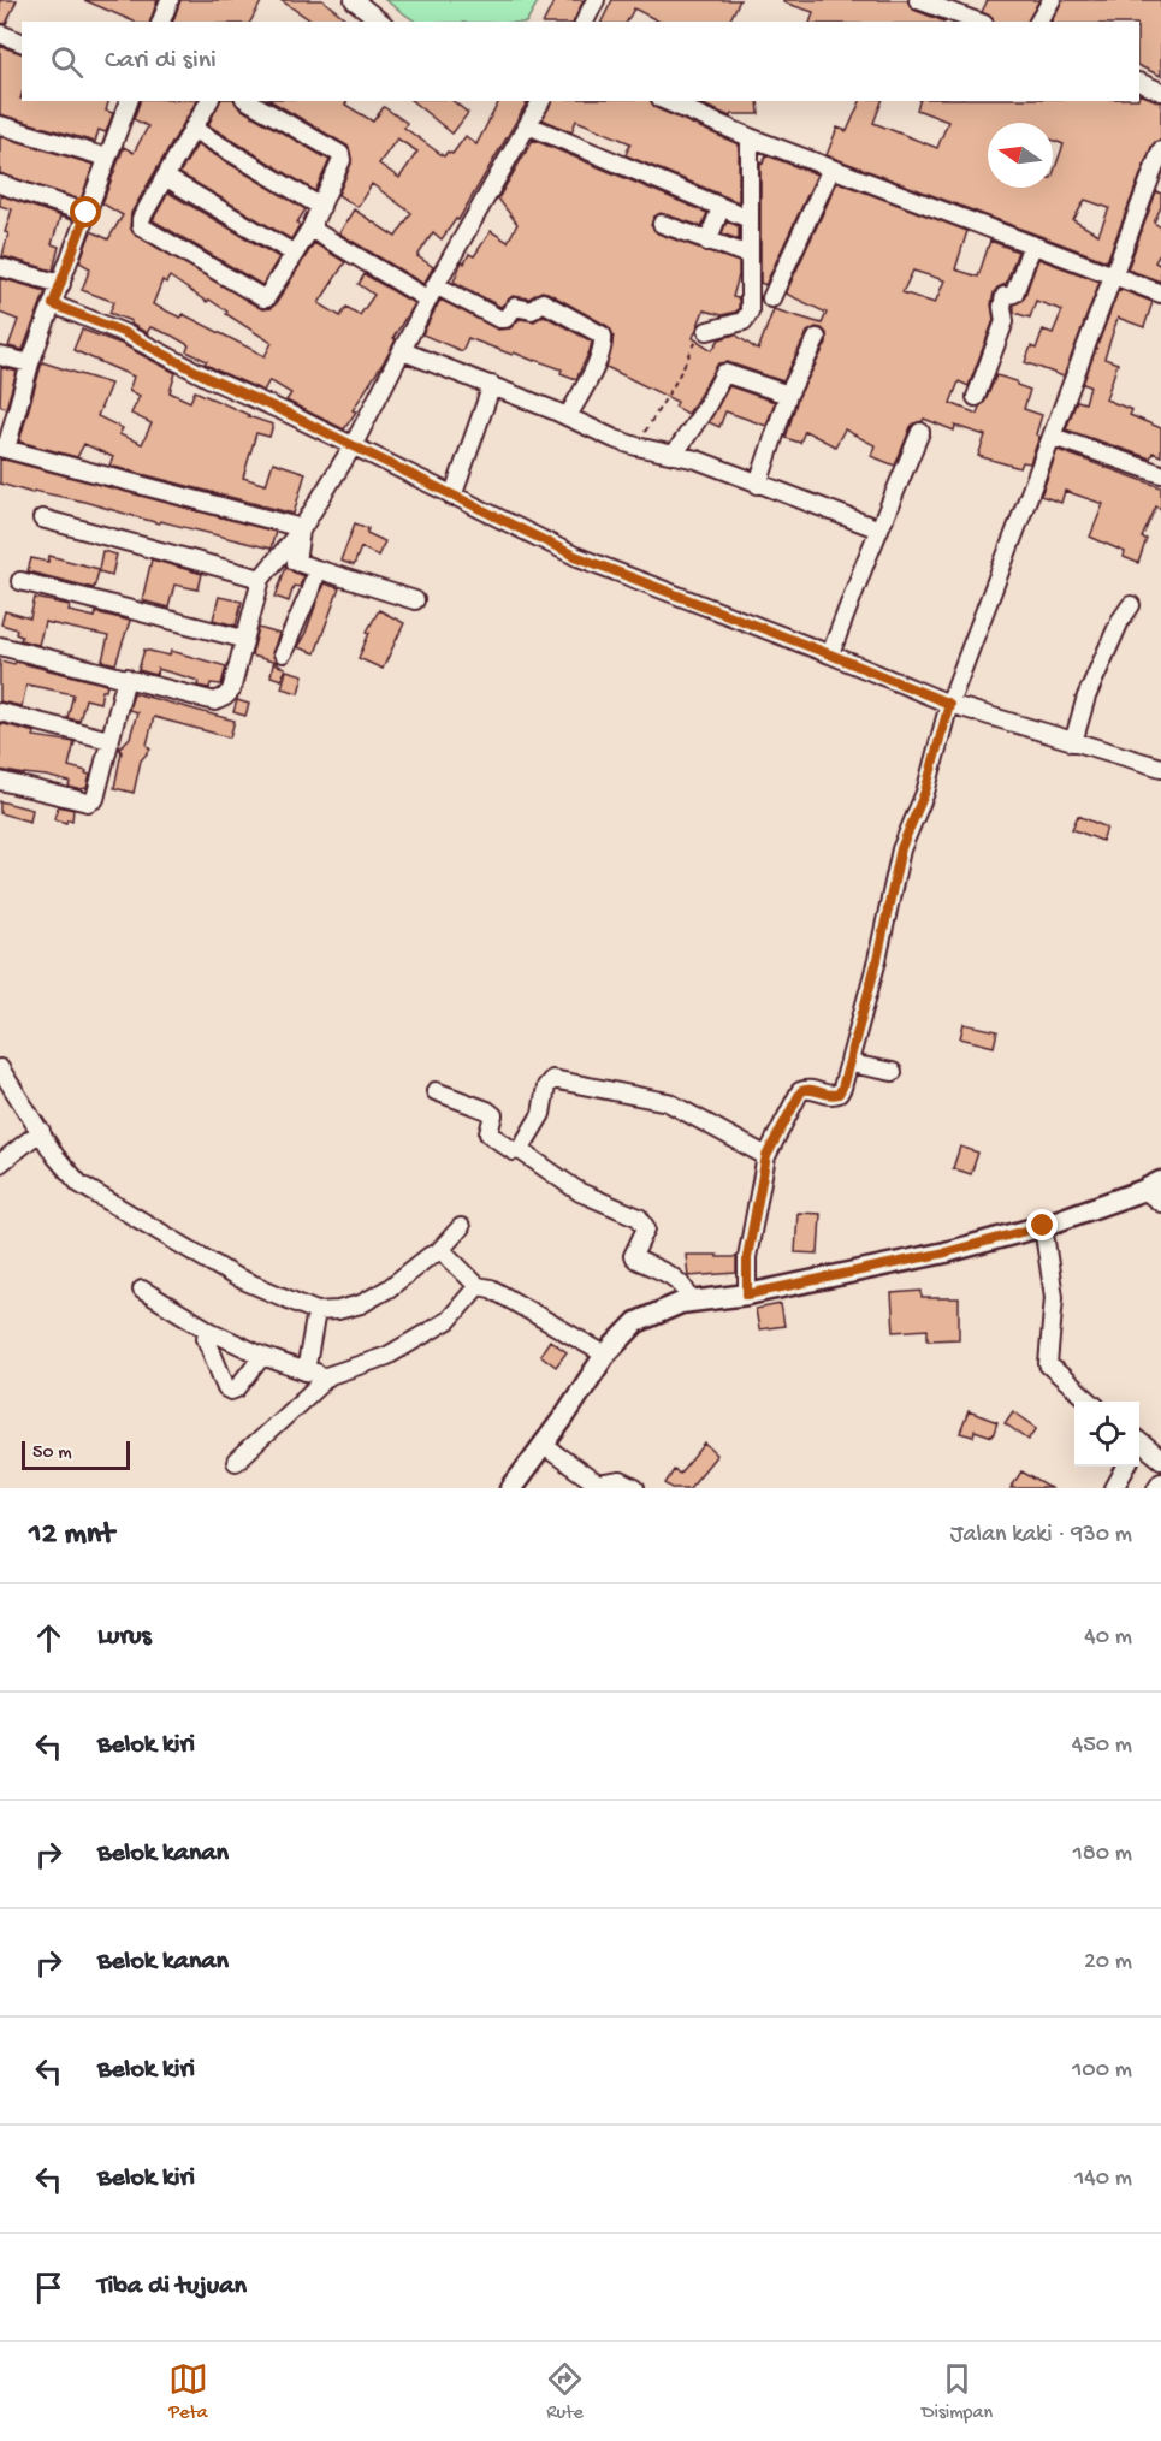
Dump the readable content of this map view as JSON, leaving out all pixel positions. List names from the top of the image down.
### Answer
{
  "scale_bar": "50 m",
  "north": "left",
  "page": {
    "search": "Cari di sini",
    "scale": "50 m",
    "heading": ["12 mnt", "Jalan kaki · 930 m"],
    "list": [
      ["Lurus", "40 m"],
      ["Belok kiri", "450 m"],
      ["Belok kanan", "180 m"],
      ["Belok kanan", "20 m"],
      ["Belok kiri", "100 m"],
      ["Belok kiri", "140 m"],
      "Tiba di tujuan"
    ],
    "nav": ["Peta", "Rute", "Disimpan"]
  }
}
